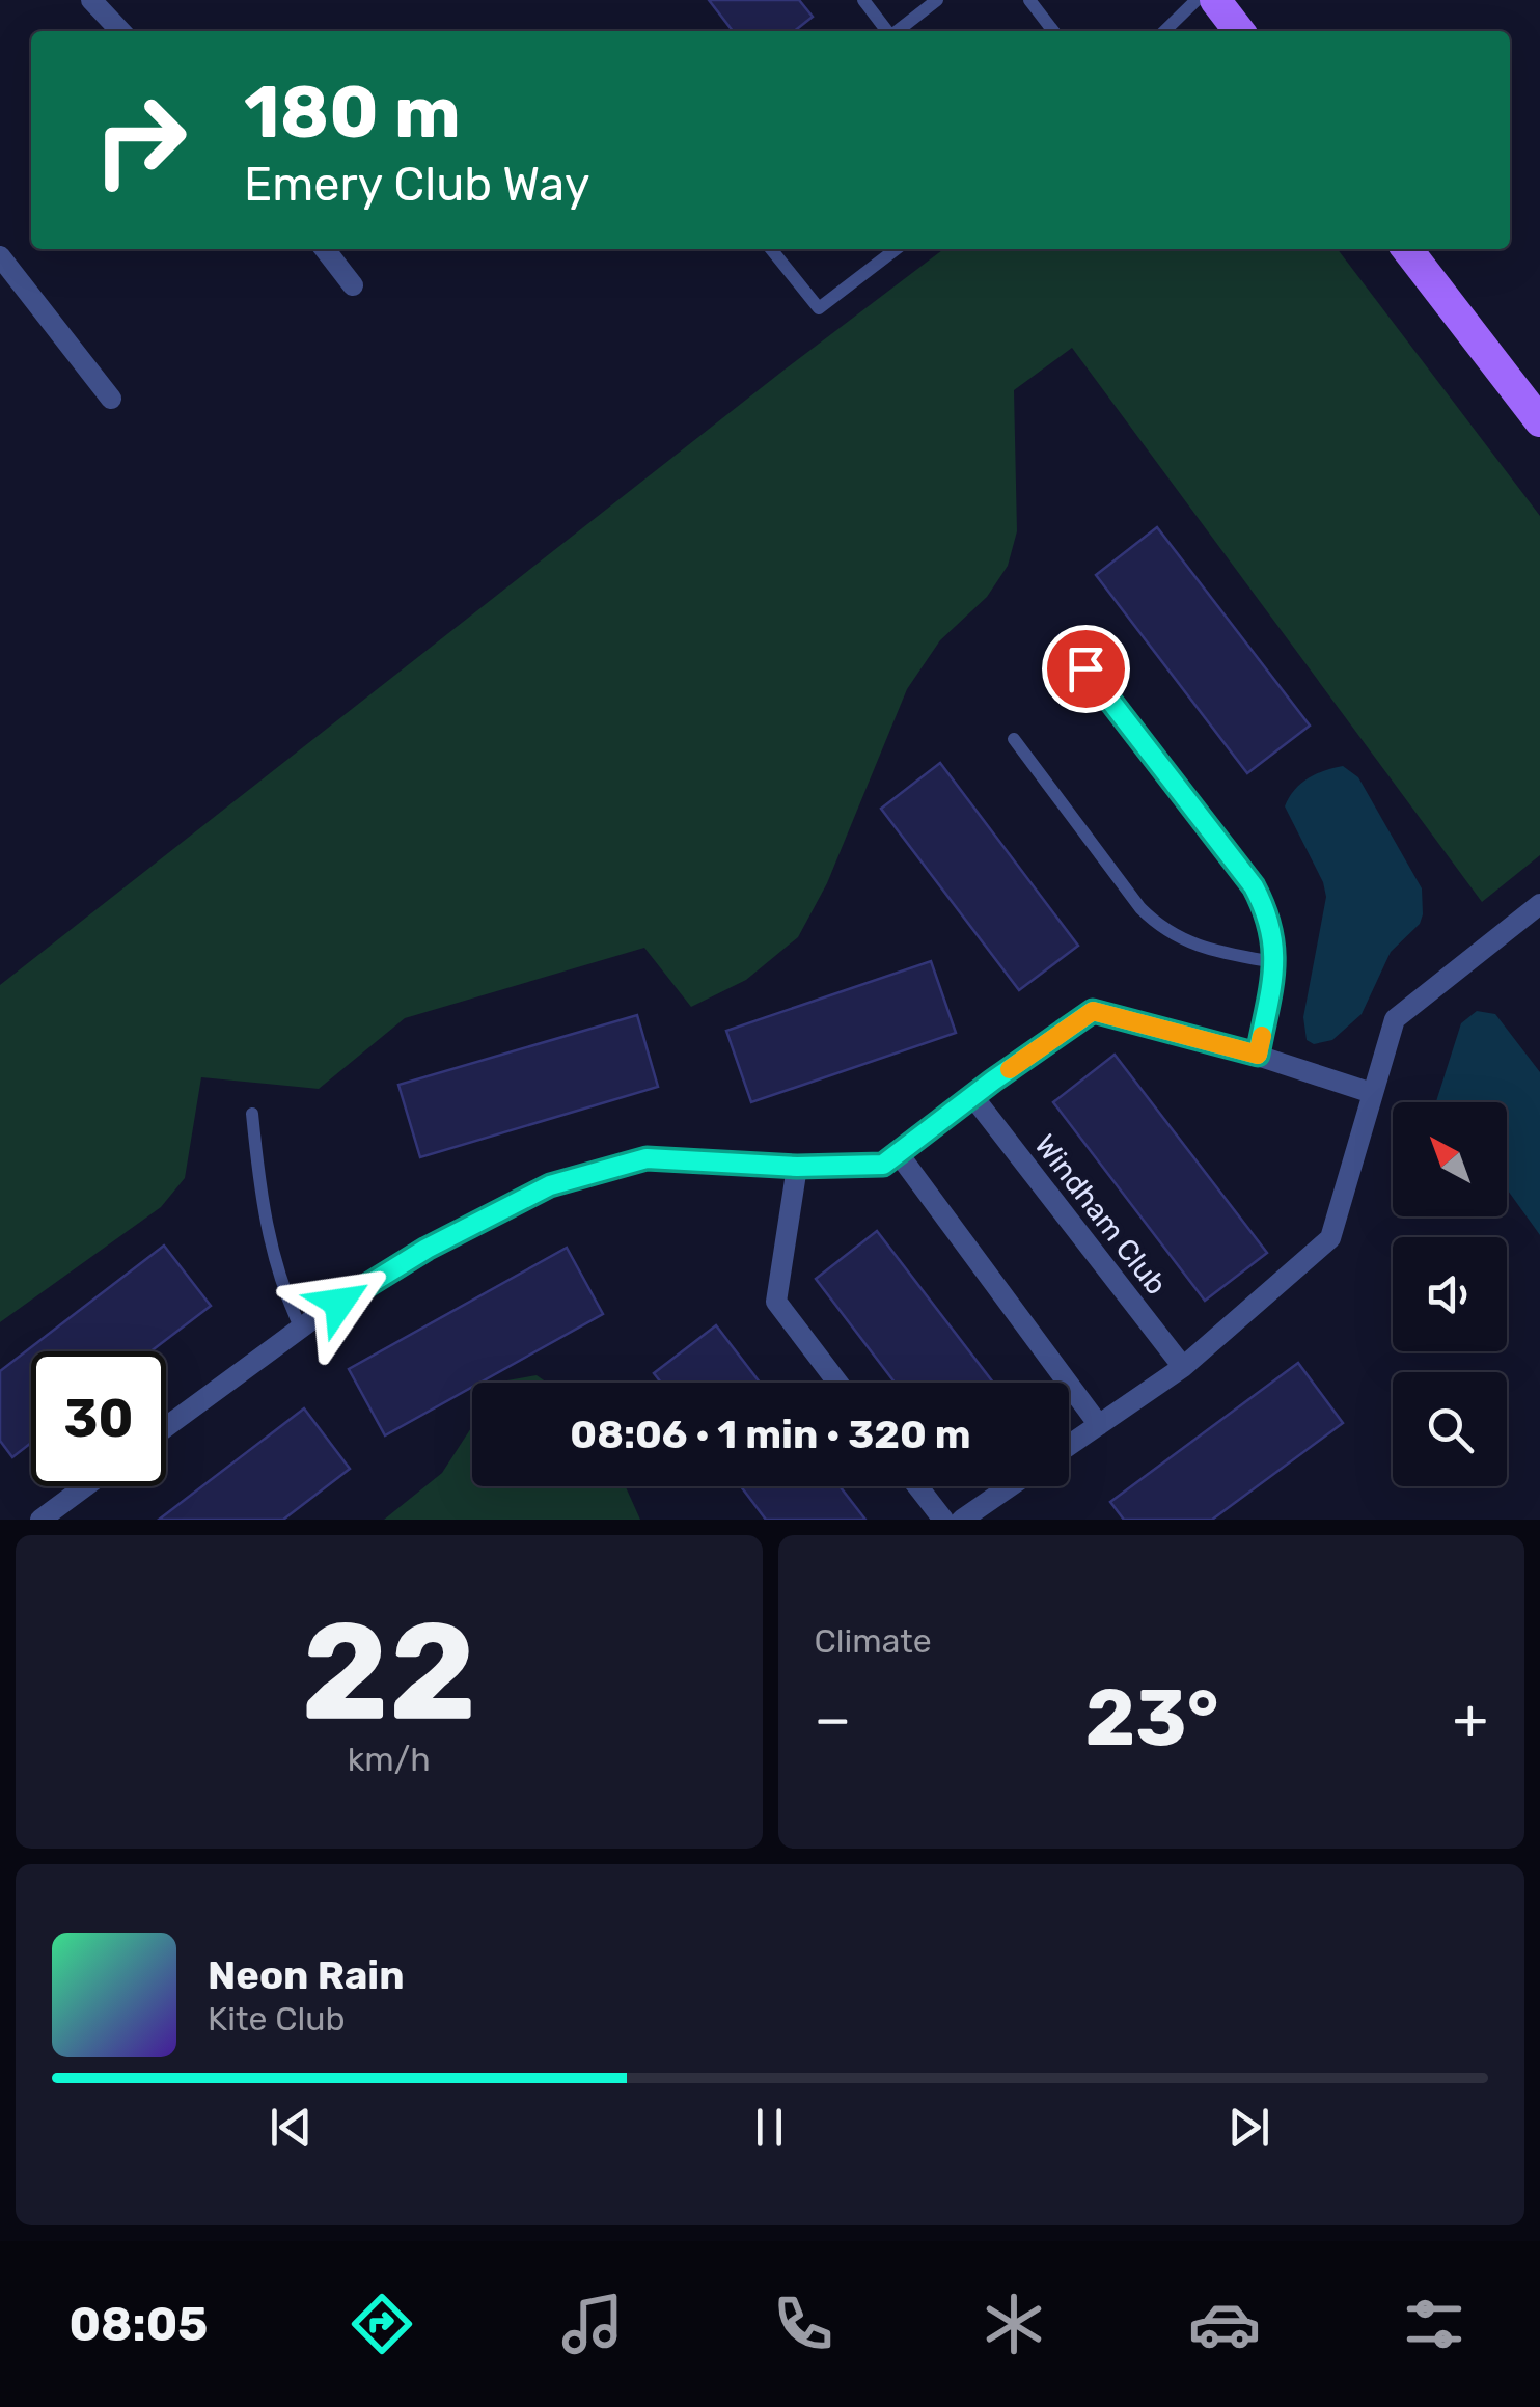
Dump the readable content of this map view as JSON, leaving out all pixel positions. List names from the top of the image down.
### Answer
{
  "streets": {
    "street": ["Windham Club"]
  },
  "north": "top left",
  "page": {
    "turn": ["180 m", "Emery Club Way"],
    "limit": "30",
    "trip": "08:06 · 1 min · 320 m",
    "tile": [
      ["22", "km/h"],
      "Climate"
    ],
    "heat": ["−", "23°", "+"],
    "song": ["Neon Rain", "Kite Club"],
    "tabs": "08:05"
  }
}
